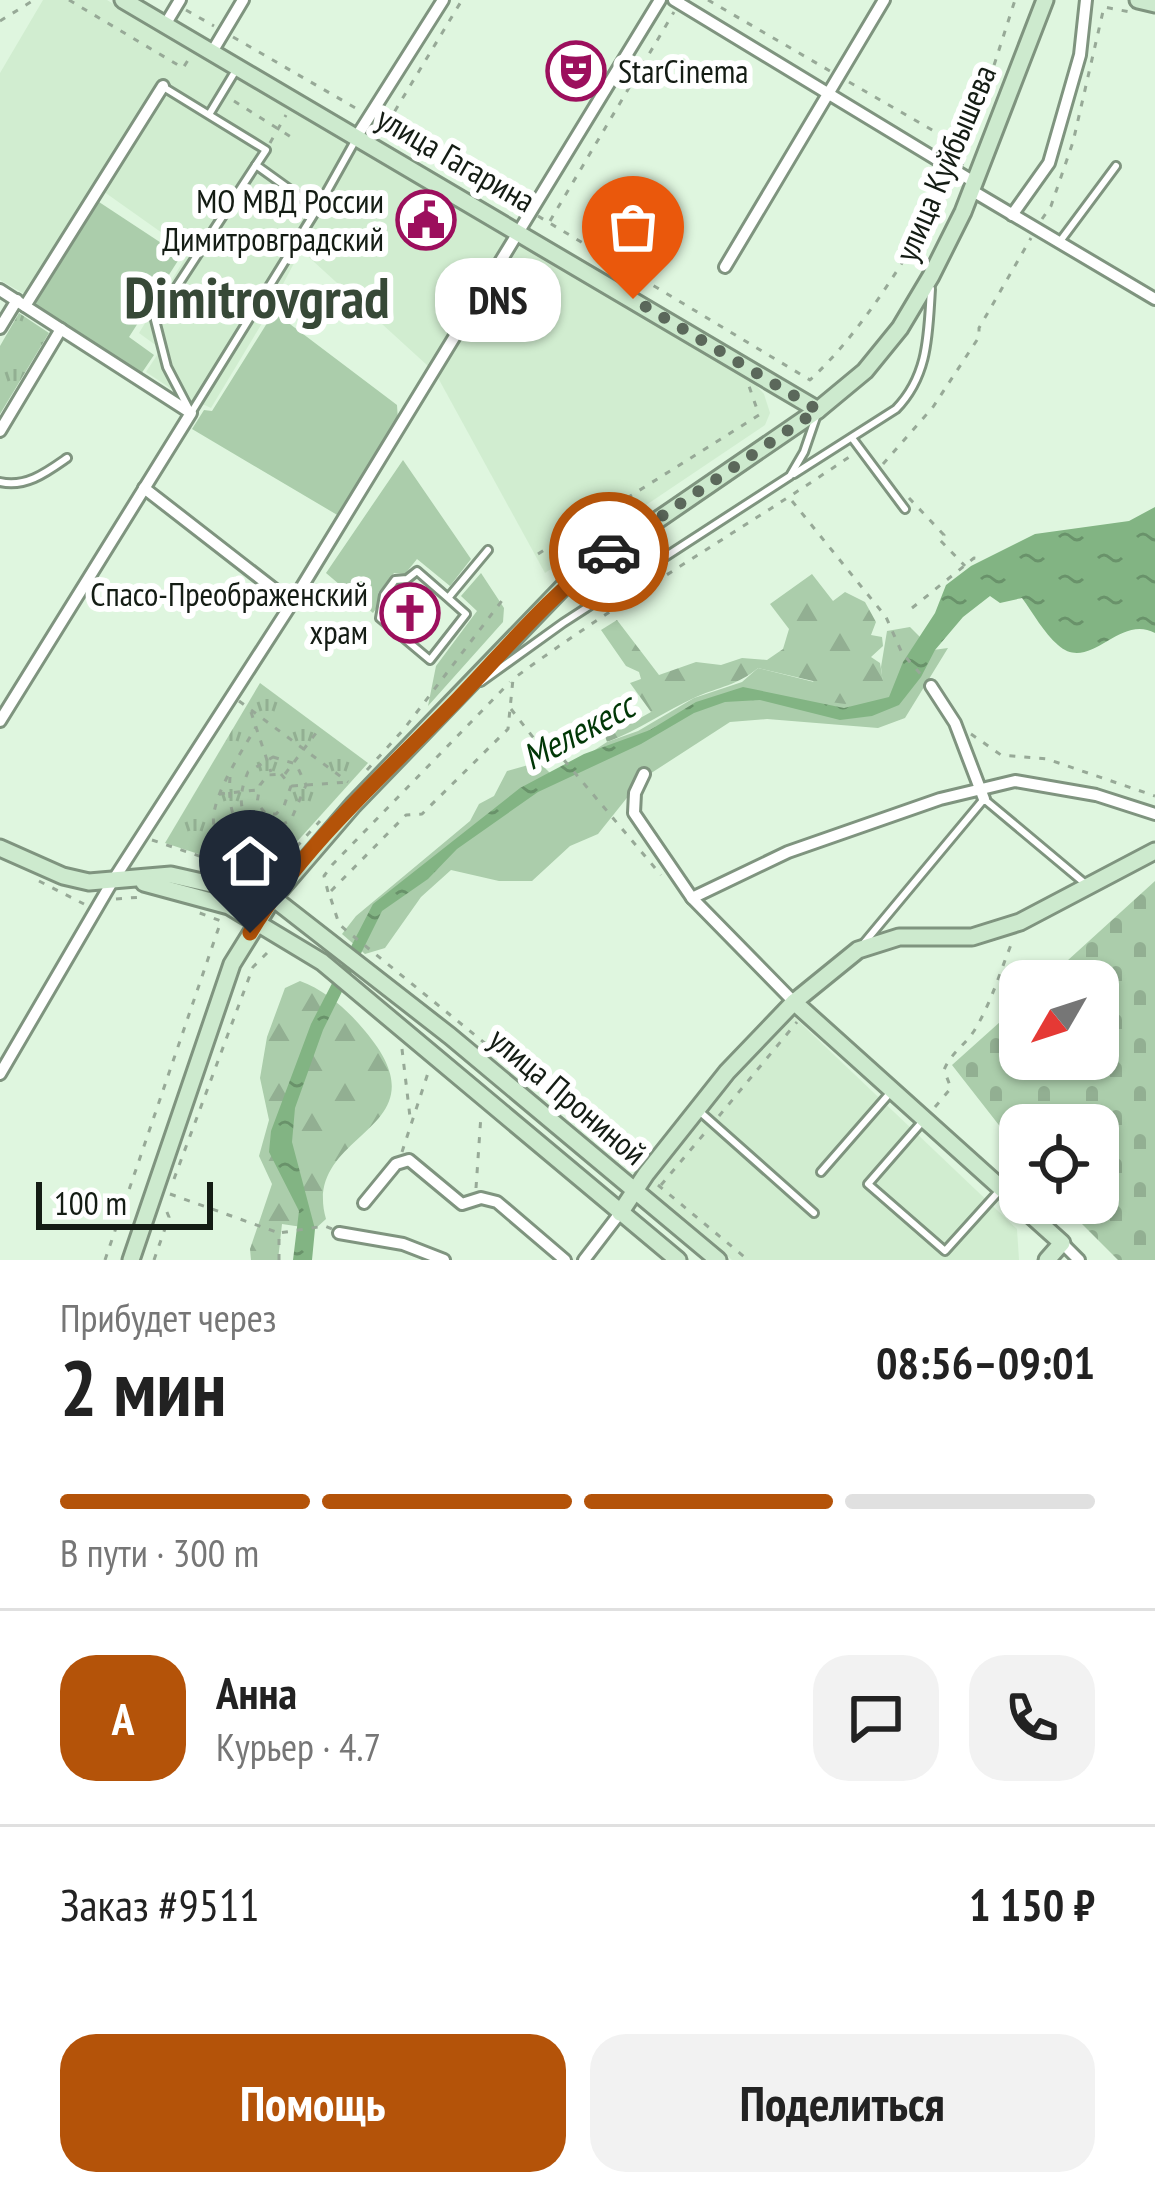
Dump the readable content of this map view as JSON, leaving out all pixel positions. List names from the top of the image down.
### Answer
{
  "streets": {
    "main road": ["улица Гагарина", "улица Куйбышева", "улица Прониной"]
  },
  "crossings": [
    ["улица Гагарина", "улица Куйбышева"],
    ["улица Куйбышева", "улица Прониной"]
  ],
  "districts": ["Dimitrovgrad"],
  "water": ["Мелекесс"],
  "places": {
    "theatre": ["StarCinema"],
    "public building": ["МО МВД России Димитровградский"],
    "other": ["DNS"],
    "church": ["Спасо-Преображенский храм"]
  },
  "scale_bar": "100 m",
  "north": "bottom left",
  "page": {
    "bubble": "DNS",
    "scale": "100 m",
    "heading": ["2 мин", "Прибудет через", "08:56–09:01"],
    "panel": [
      "Анна",
      "Курьер · 4.7",
      "Заказ #9511",
      "1 150 ₽"
    ],
    "bar": "В пути · 300 m",
    "round": "А",
    "buttons": ["Помощь", "Поделиться"]
  }
}
